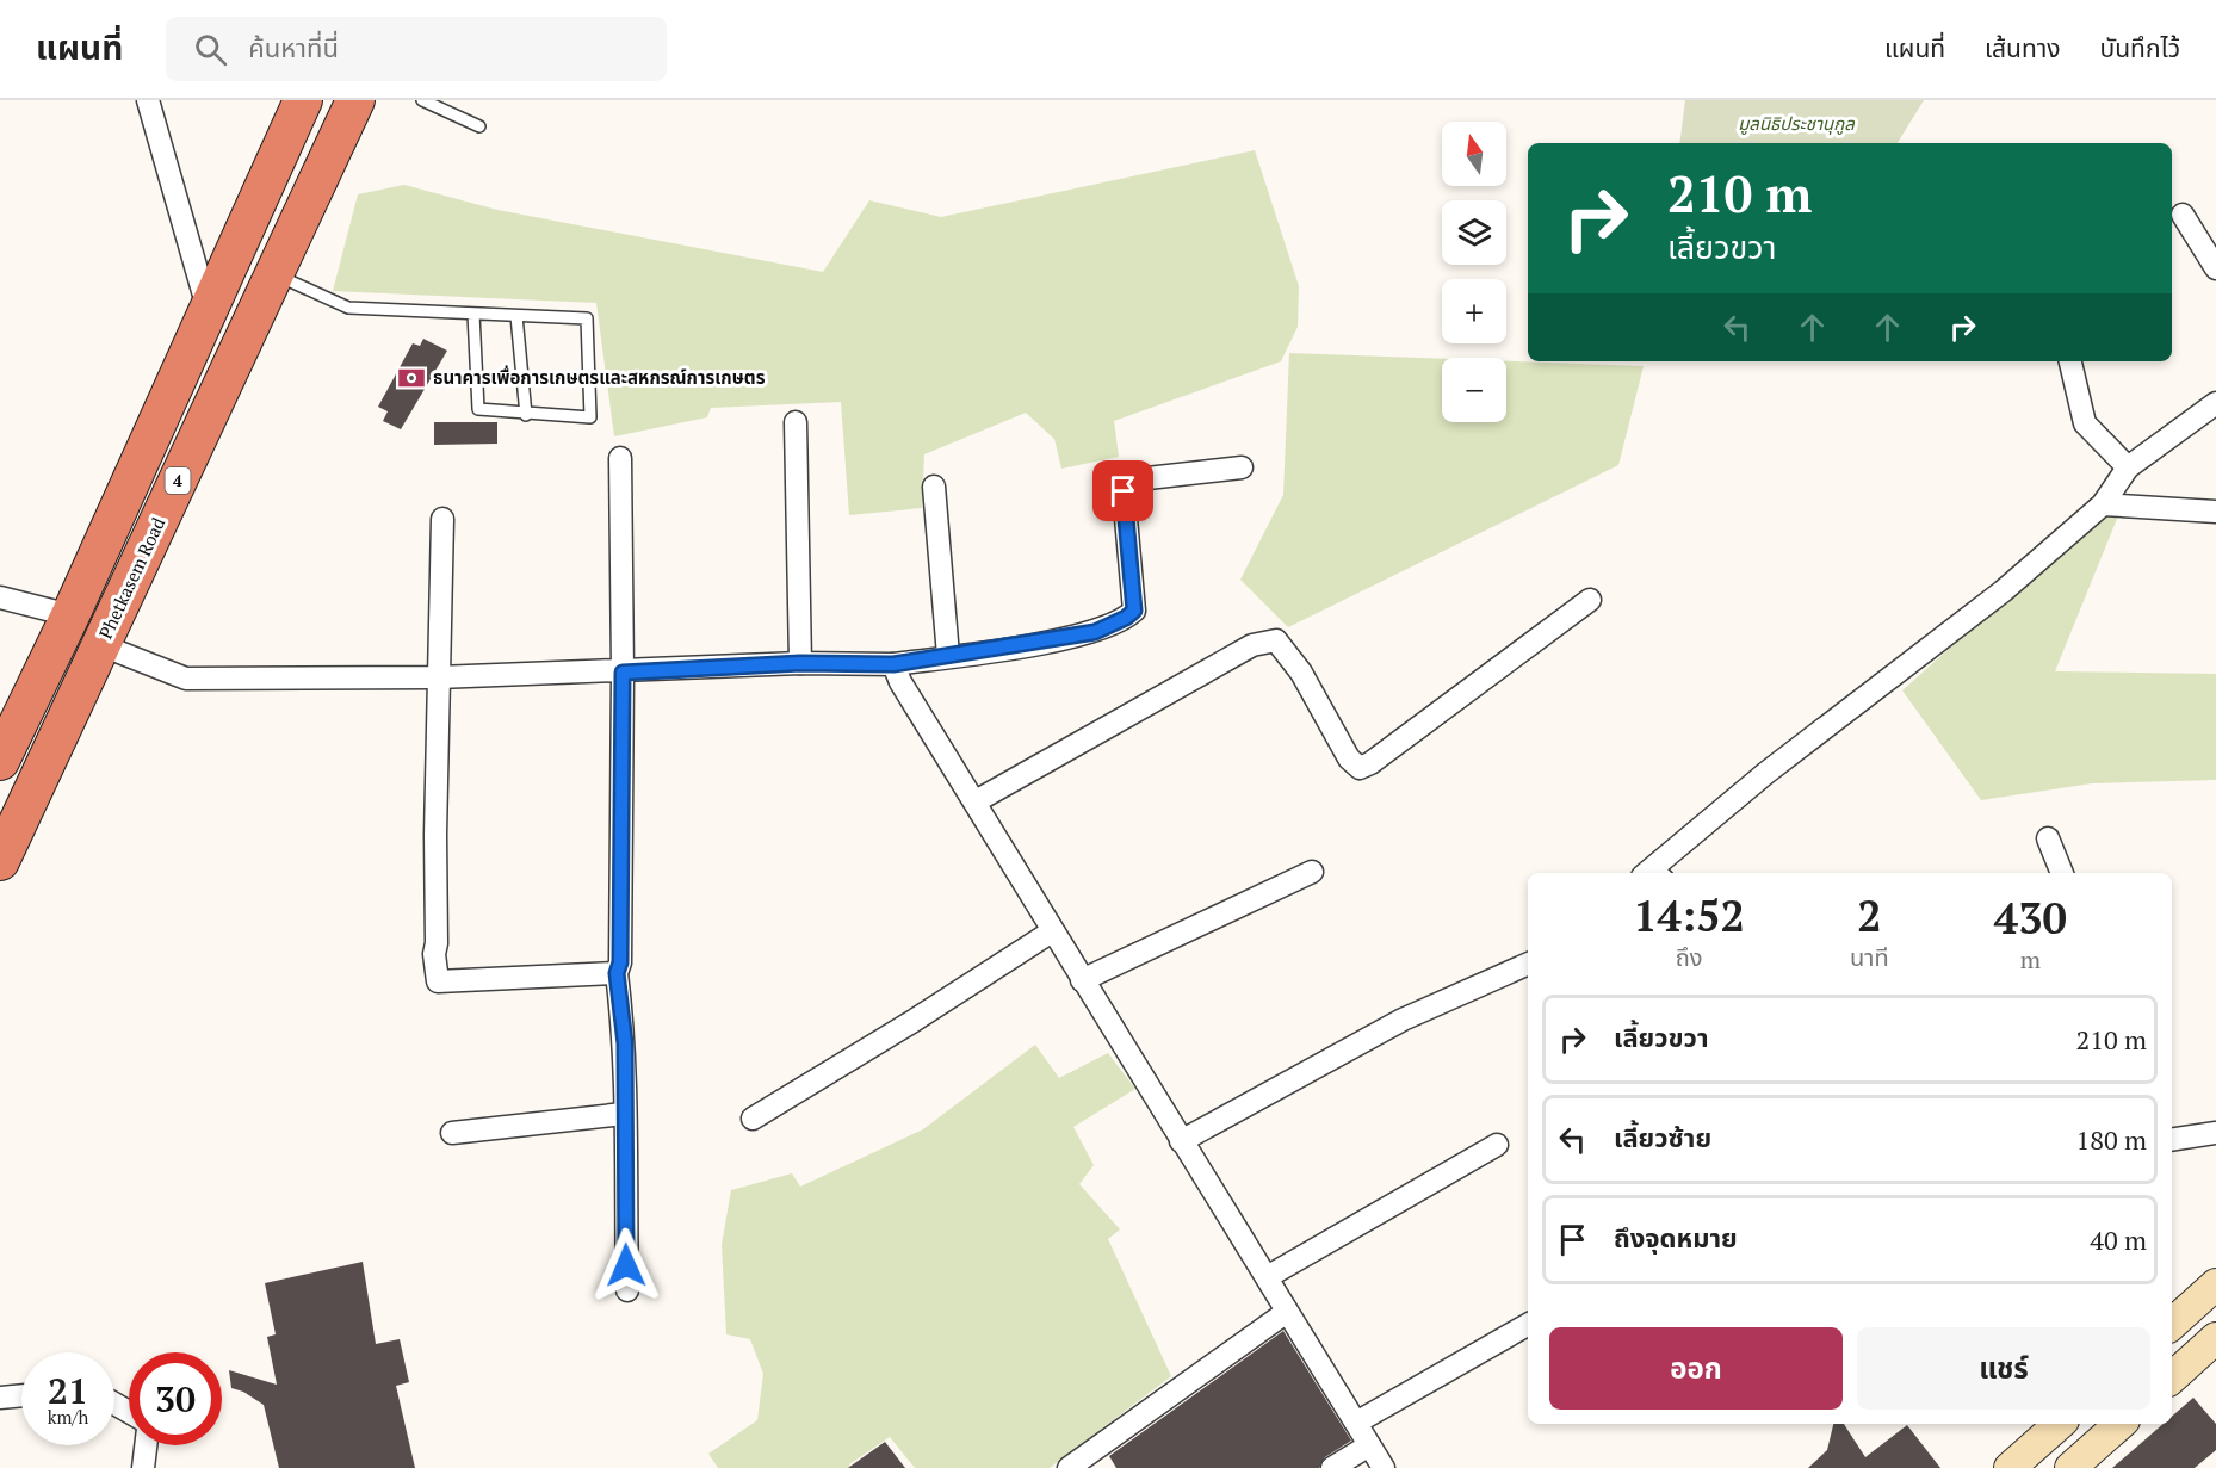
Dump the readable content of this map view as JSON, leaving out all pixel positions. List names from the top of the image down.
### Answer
{
  "streets": {
    "highway": ["4", "Phetkasem Road"]
  },
  "parks": ["มูลนิธิประชานุกูล"],
  "places": {
    "bank": ["ธนาคารเพื่อการเกษตรและสหกรณ์การเกษตร"]
  },
  "north": "top",
  "page": {
    "header": "แผนที่",
    "search": "ค้นหาที่นี่",
    "nav": ["แผนที่", "เส้นทาง", "บันทึกไว้"],
    "map_buttons": ["+", "−"],
    "turn": ["210 m", "เลี้ยวขวา"],
    "eta": [
      "14:52",
      "ถึง",
      "2",
      "นาที",
      "430",
      "m"
    ],
    "list": [
      {
        "name": "เลี้ยวขวา",
        "value": "210 m"
      },
      {
        "name": "เลี้ยวซ้าย",
        "value": "180 m"
      },
      {
        "name": "ถึงจุดหมาย",
        "value": "40 m"
      }
    ],
    "buttons": ["ออก", "แชร์"],
    "speed": "21 km/h",
    "limit": "30"
  }
}
